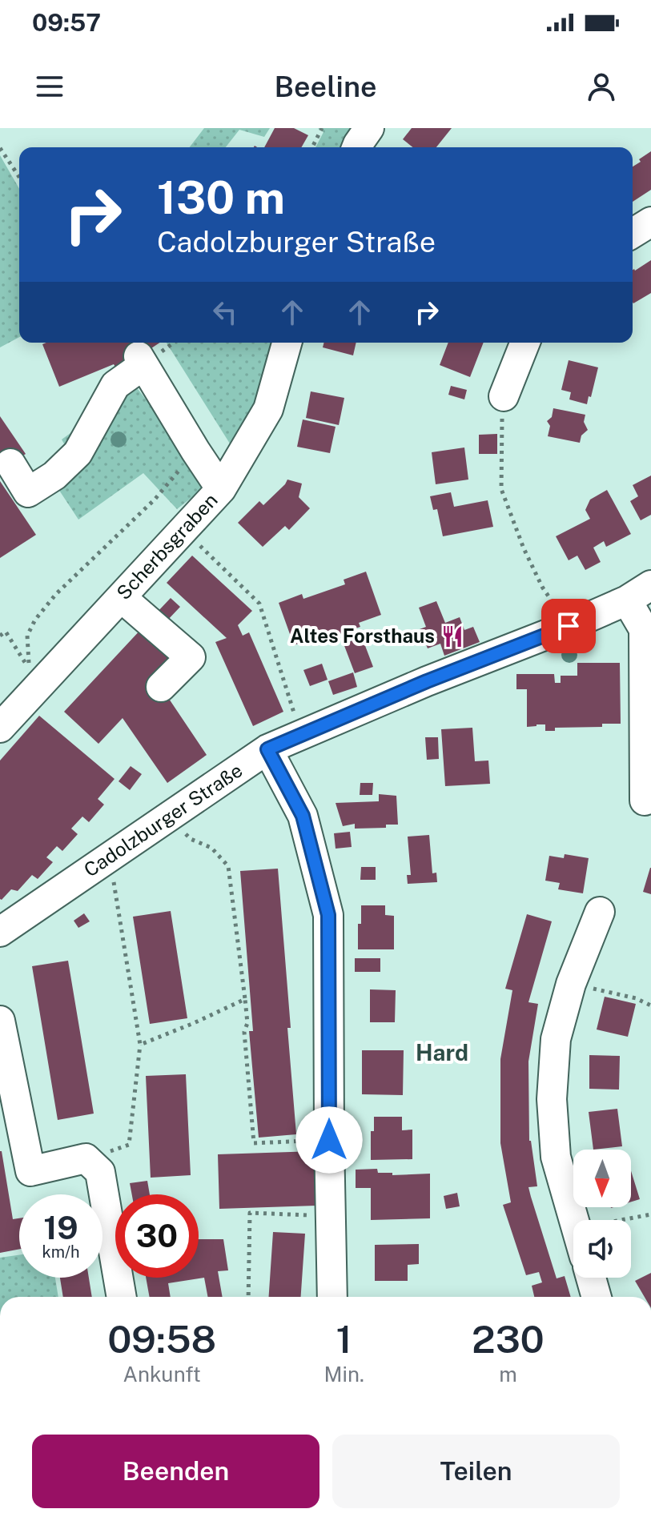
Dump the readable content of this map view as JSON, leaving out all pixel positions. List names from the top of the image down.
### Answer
{
  "streets": {
    "street": ["Scherbsgraben", "Cadolzburger Straße"]
  },
  "districts": ["Hard"],
  "places": {
    "restaurant": ["Altes Forsthaus"]
  },
  "north": "bottom",
  "page": {
    "status": "09:57",
    "header": "Beeline",
    "turn": ["130 m", "Cadolzburger Straße"],
    "speed": "19 km/h",
    "limit": "30",
    "eta": [
      "09:58",
      "Ankunft",
      "1",
      "Min.",
      "230",
      "m"
    ],
    "buttons": ["Beenden", "Teilen"]
  }
}
